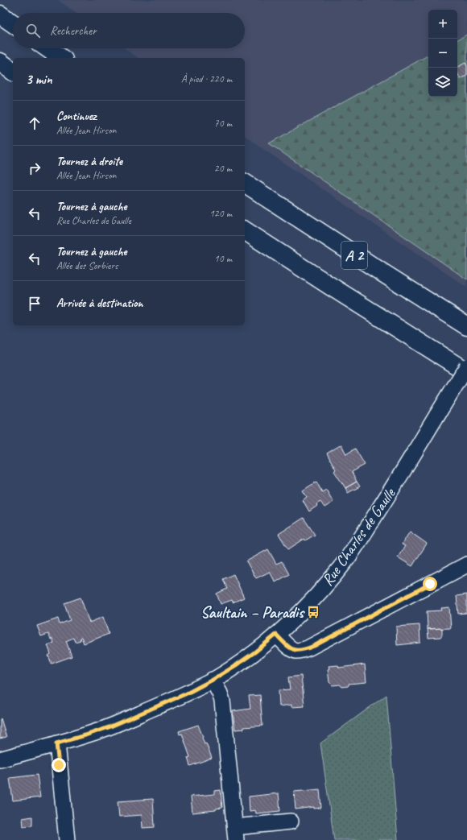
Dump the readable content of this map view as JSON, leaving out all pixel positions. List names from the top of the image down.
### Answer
{
  "streets": {
    "highway": ["A 2"],
    "street": ["Rue Charles de Gaulle"]
  },
  "places": {
    "bus stop": ["Saultain – Paradis"]
  },
  "page": {
    "map_buttons": ["+", "−"],
    "search": "Rechercher",
    "heading": ["3 min", "À pied · 220 m"],
    "list": [
      ["Continuez", "Allée Jean Hirson", "70 m"],
      ["Tournez à droite", "Allée Jean Hirson", "20 m"],
      ["Tournez à gauche", "Rue Charles de Gaulle", "120 m"],
      ["Tournez à gauche", "Allée des Sorbiers", "10 m"],
      "Arrivée à destination"
    ]
  }
}
